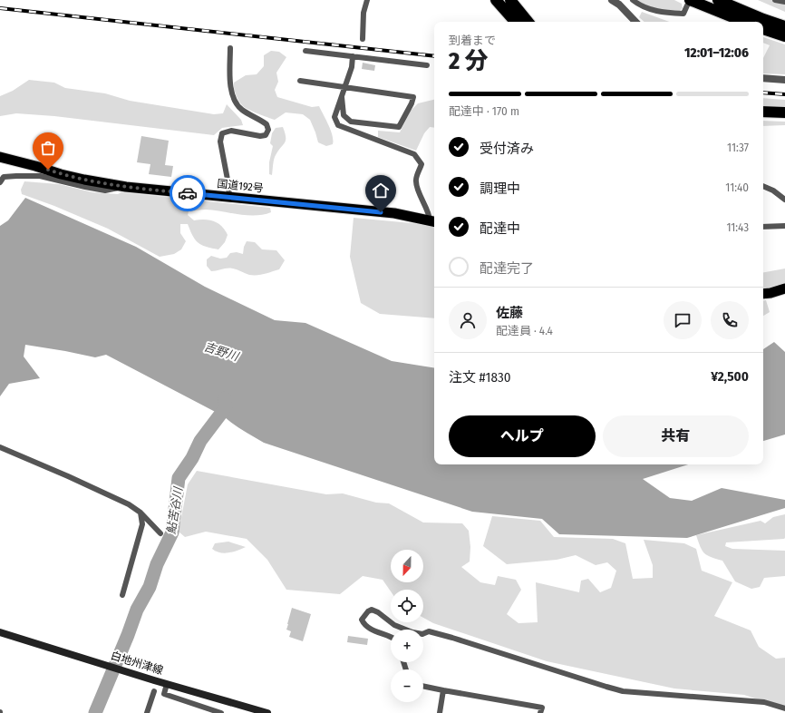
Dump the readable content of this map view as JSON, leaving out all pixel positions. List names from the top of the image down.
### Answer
{
  "streets": {
    "highway": ["国道192号"],
    "main road": ["白地州津線"]
  },
  "water": ["吉野川", "鮎苦谷川"],
  "north": "bottom",
  "page": {
    "heading": ["2 分", "到着まで", "12:01–12:06"],
    "panel": [
      "佐藤",
      "配達員 · 4.4",
      "注文 #1830",
      "¥2,500"
    ],
    "bar": "配達中 · 170 m",
    "list": [
      ["受付済み", "11:37"],
      ["調理中", "11:40"],
      ["配達中", "11:43"],
      "配達完了"
    ],
    "buttons": ["ヘルプ", "共有"],
    "map_buttons": ["+", "−"]
  }
}
